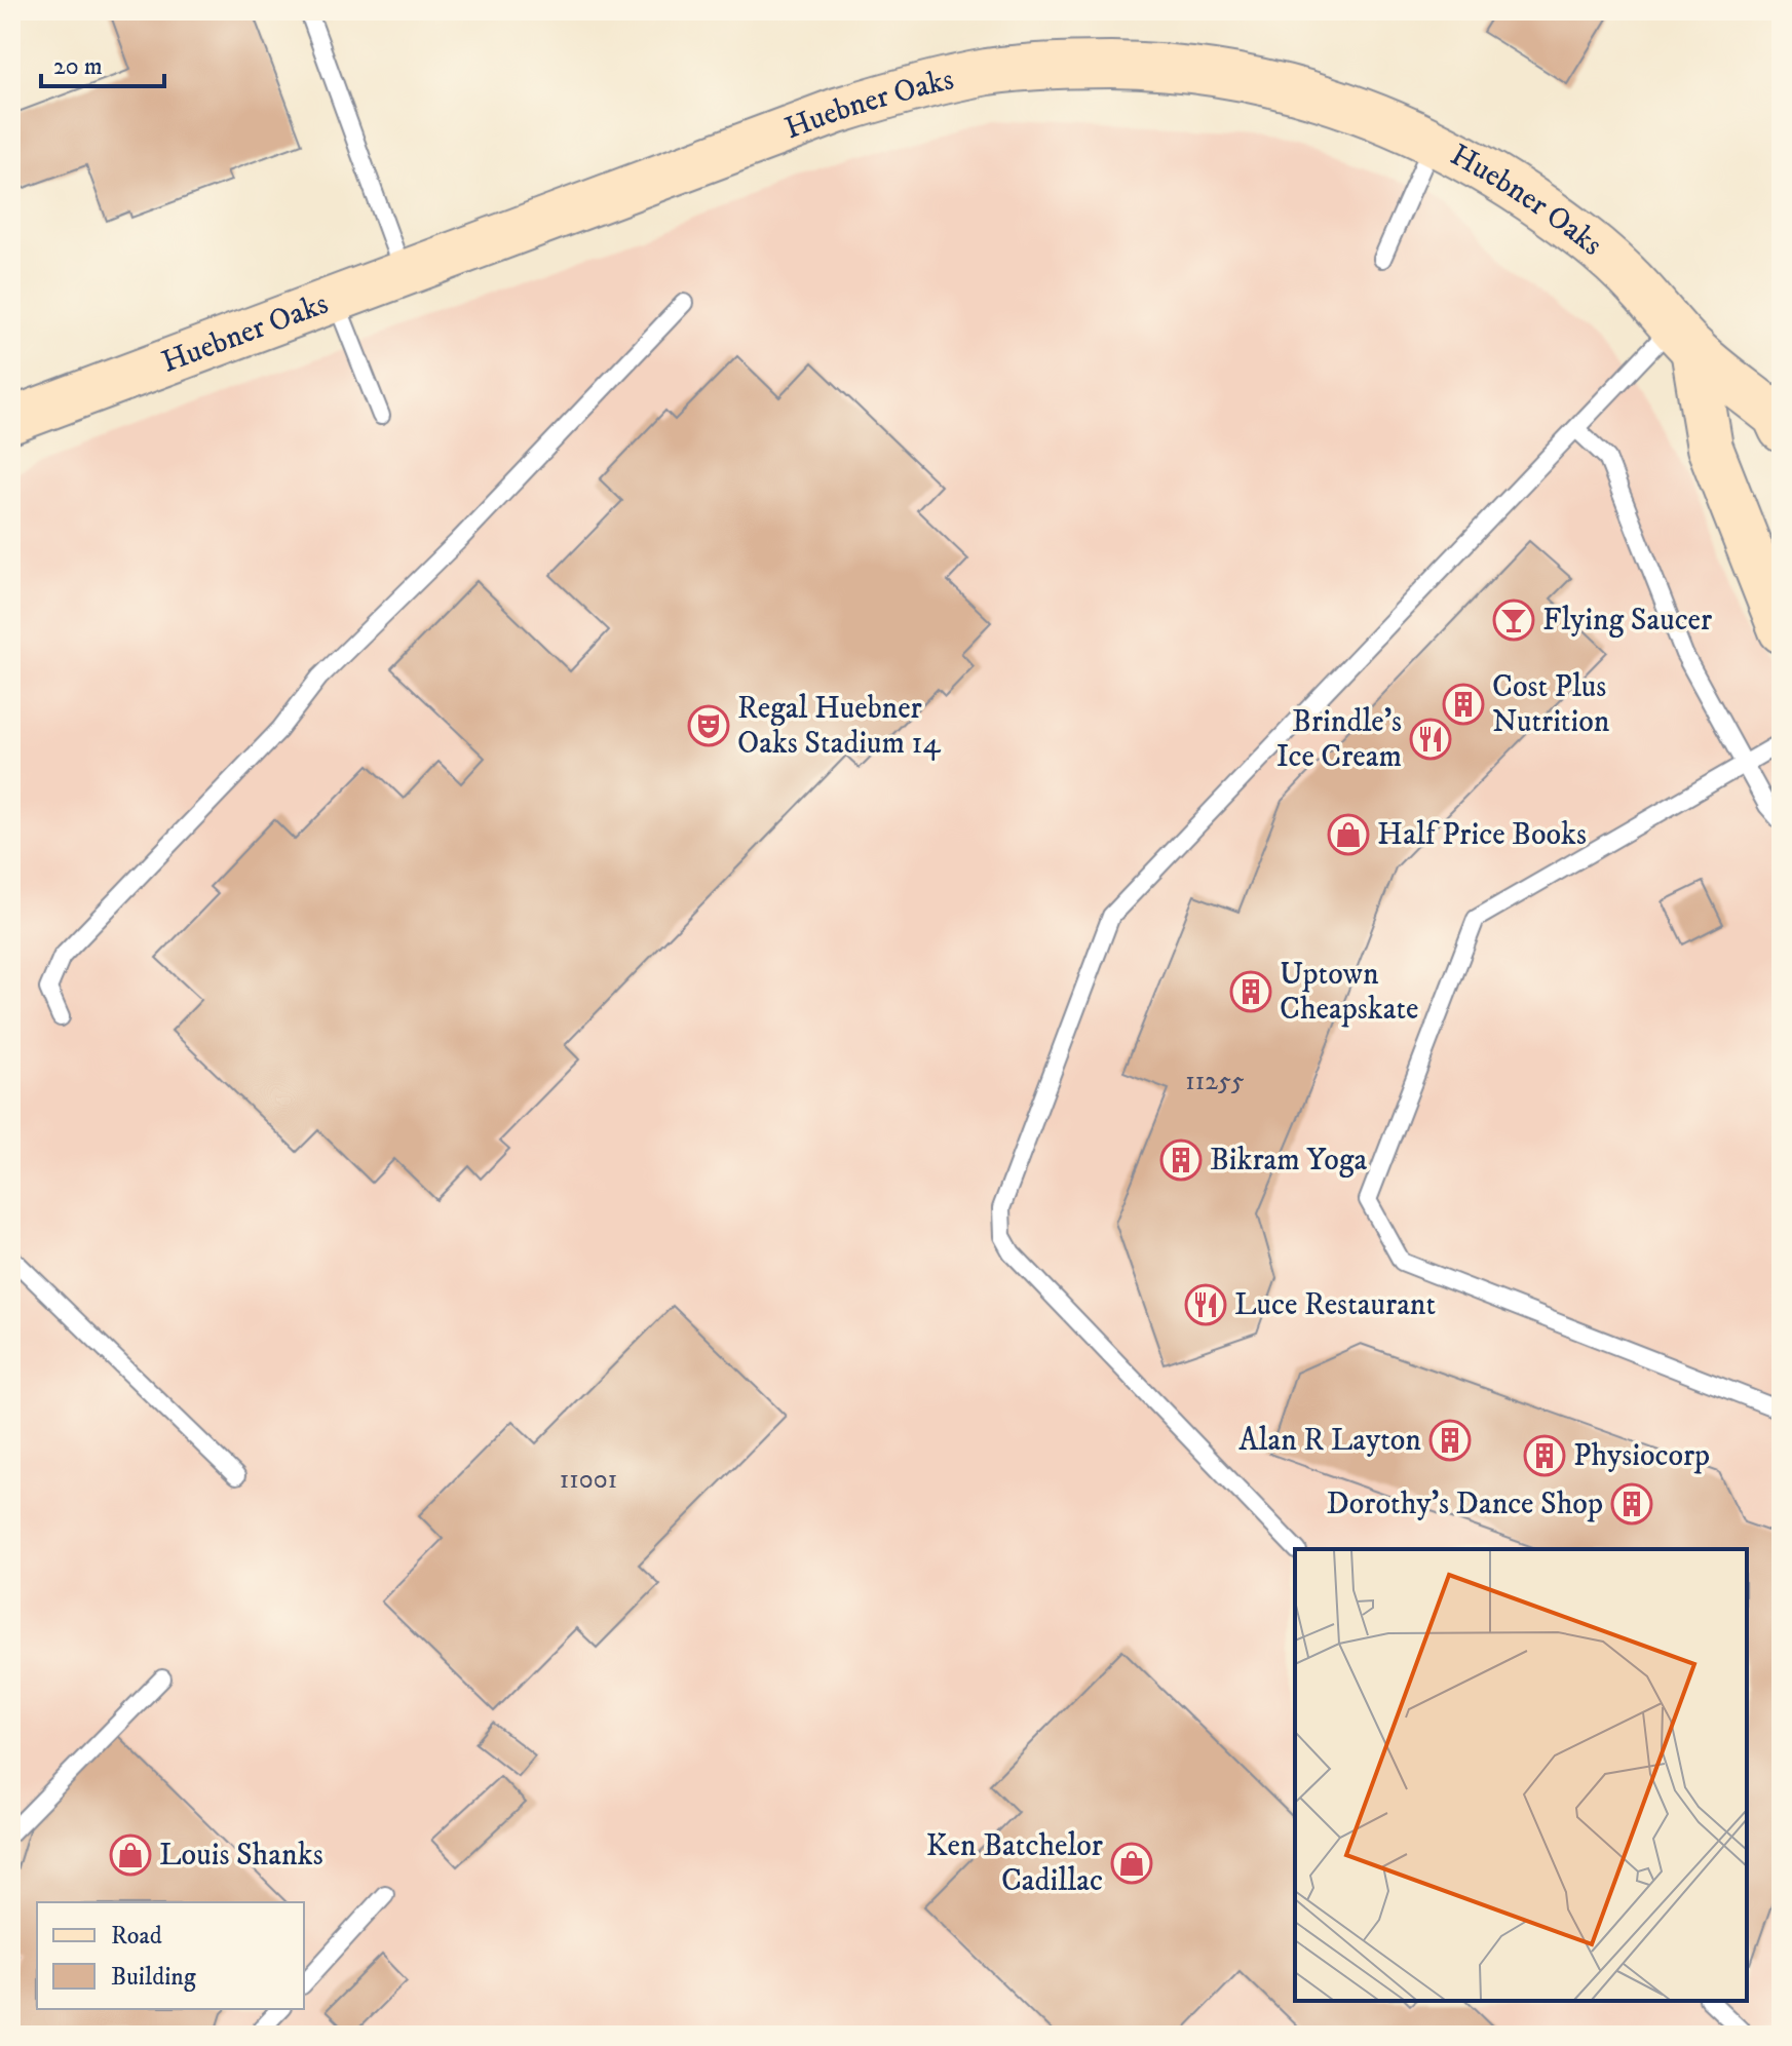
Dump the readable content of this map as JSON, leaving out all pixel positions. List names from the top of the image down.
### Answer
{
  "streets": {
    "street": ["Huebner Oaks"]
  },
  "places": {
    "bar": ["Flying Saucer"],
    "building": [
      "Cost Plus Nutrition",
      "Uptown Cheapskate",
      "Bikram Yoga",
      "Alan R Layton",
      "Physiocorp",
      "Dorothy's Dance Shop"
    ],
    "theatre": ["Regal Huebner Oaks Stadium 14"],
    "restaurant": ["Brindle's Ice Cream", "Luce Restaurant"],
    "shop": ["Half Price Books", "Louis Shanks", "Ken Batchelor Cadillac"]
  },
  "house_numbers": ["11255", "11001"],
  "legend": ["Road", "Building"],
  "scale_bar": "20 m"
}
